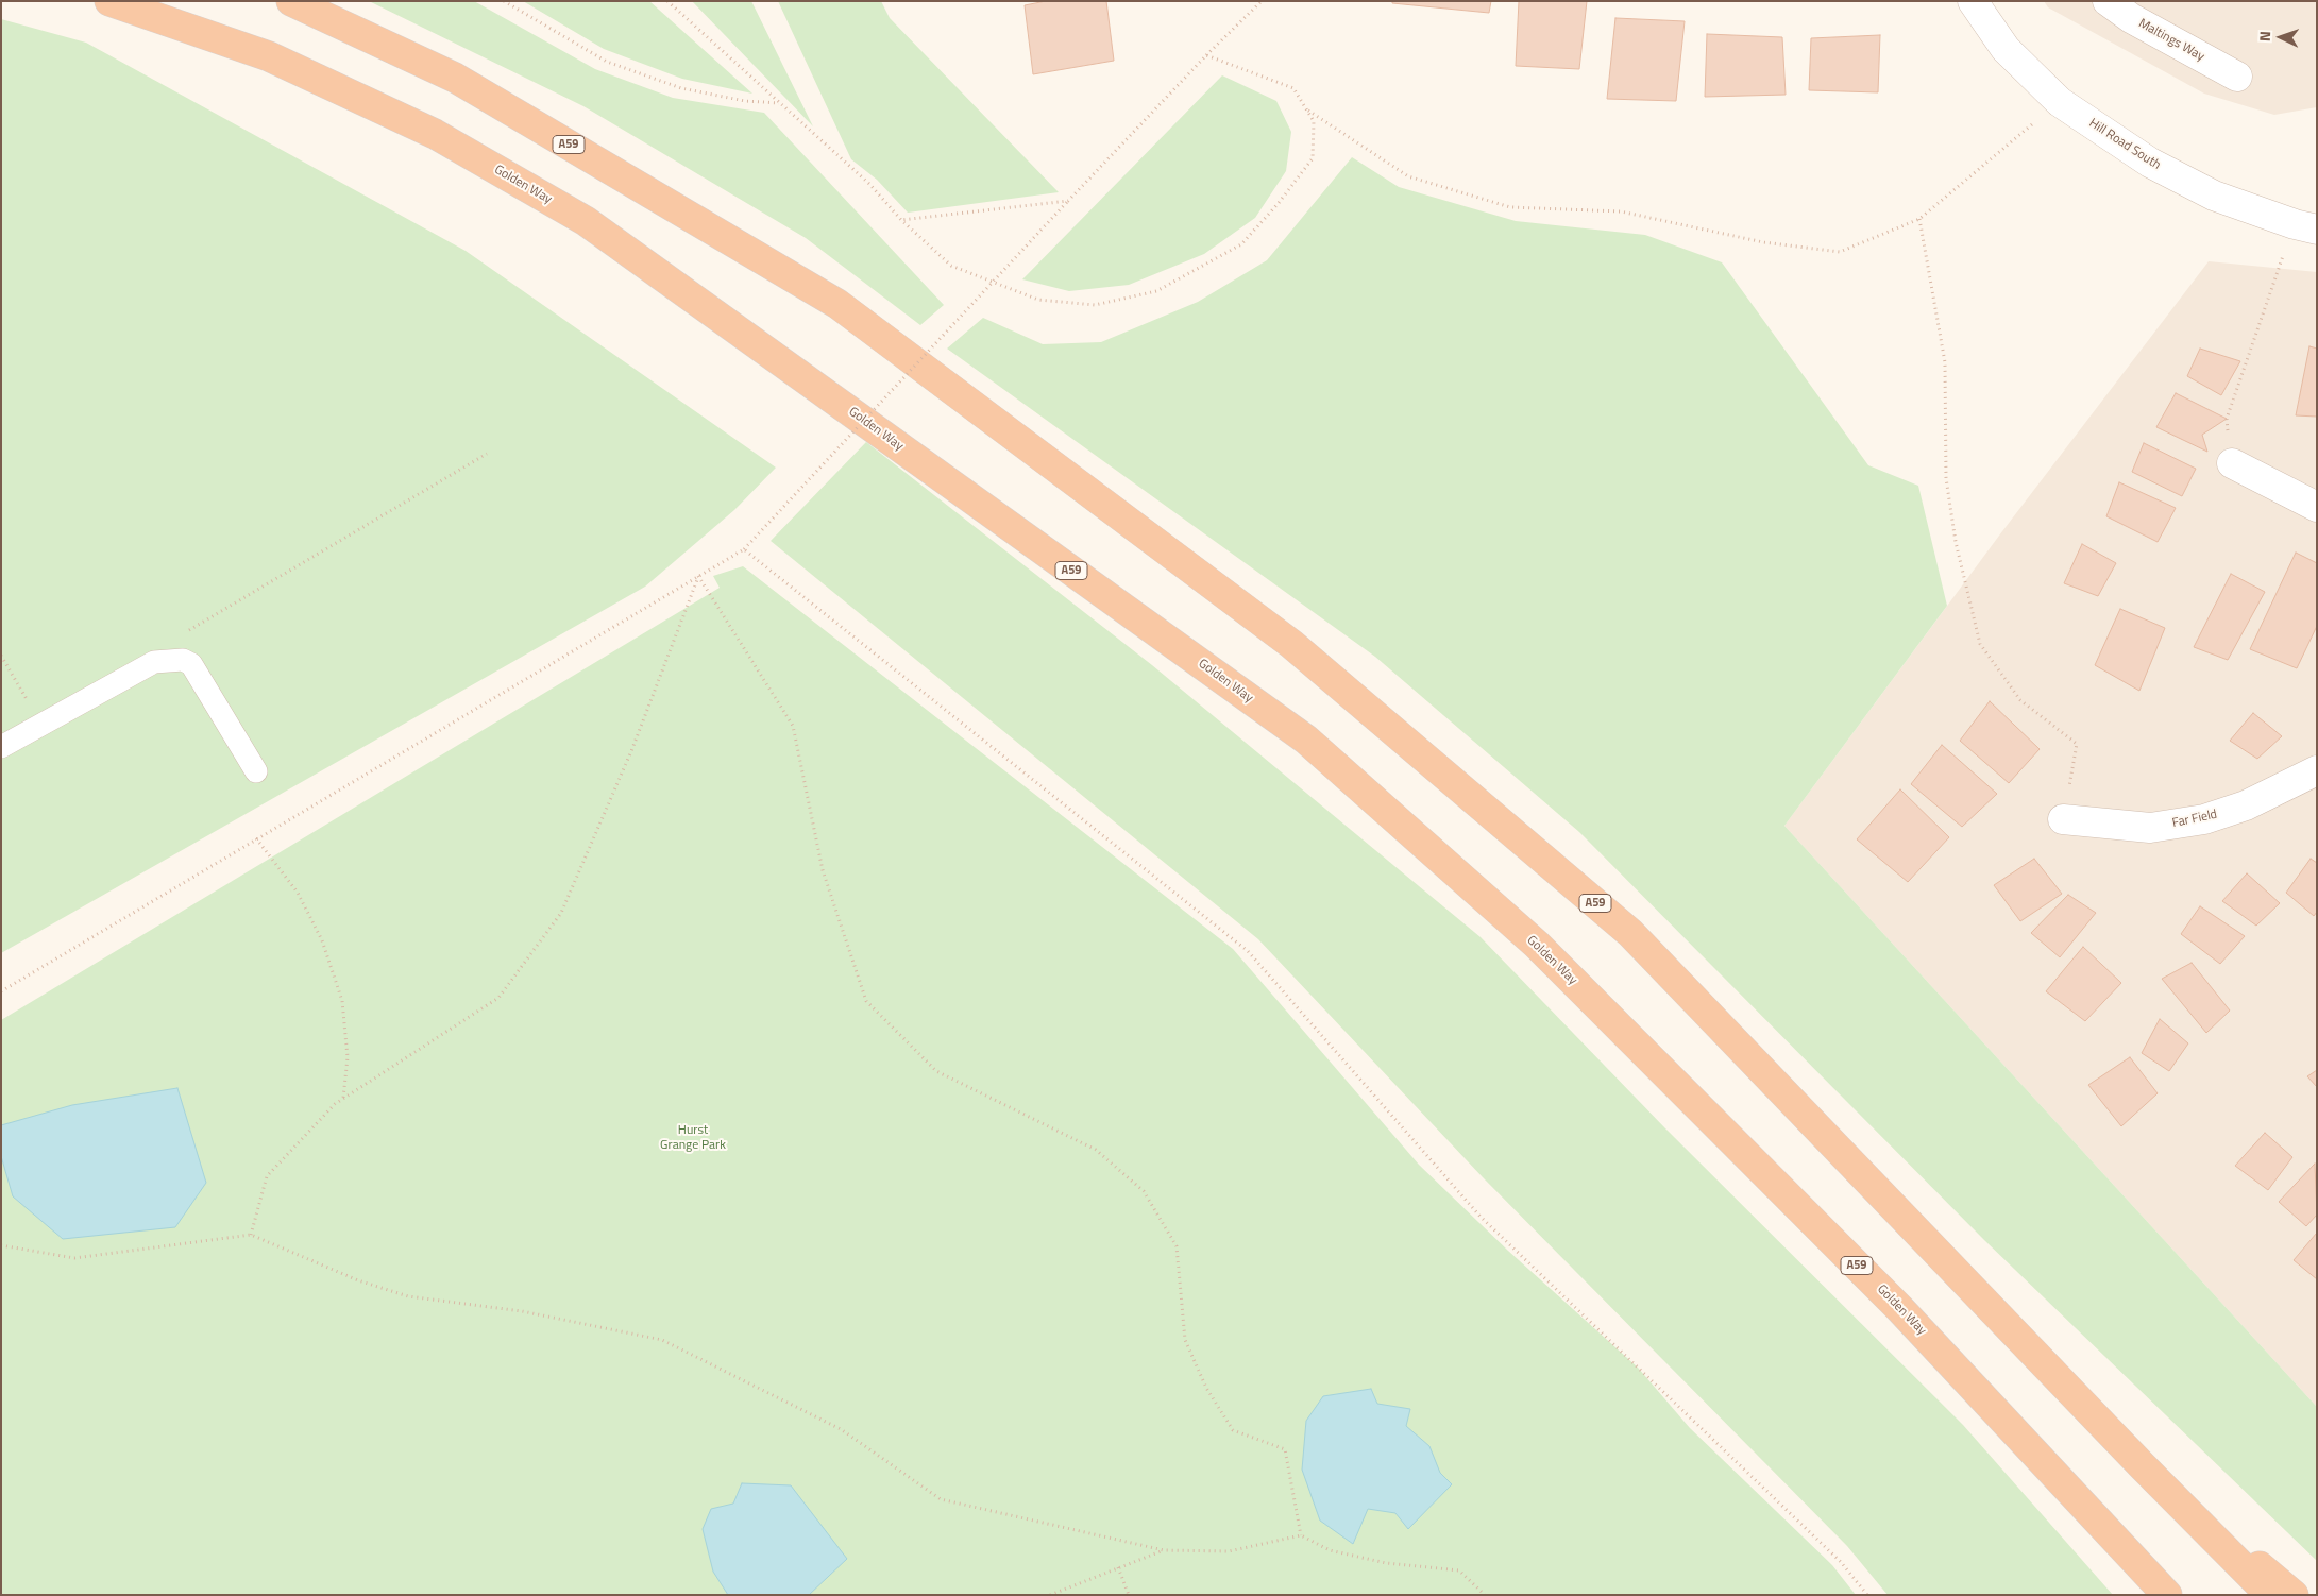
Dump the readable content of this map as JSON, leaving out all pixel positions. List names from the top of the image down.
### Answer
{
  "streets": {
    "highway": ["A59", "Golden Way"],
    "street": ["Maltings Way", "Hill Road South", "Far Field"]
  },
  "parks": ["Hurst Grange Park"],
  "north": "left"
}
